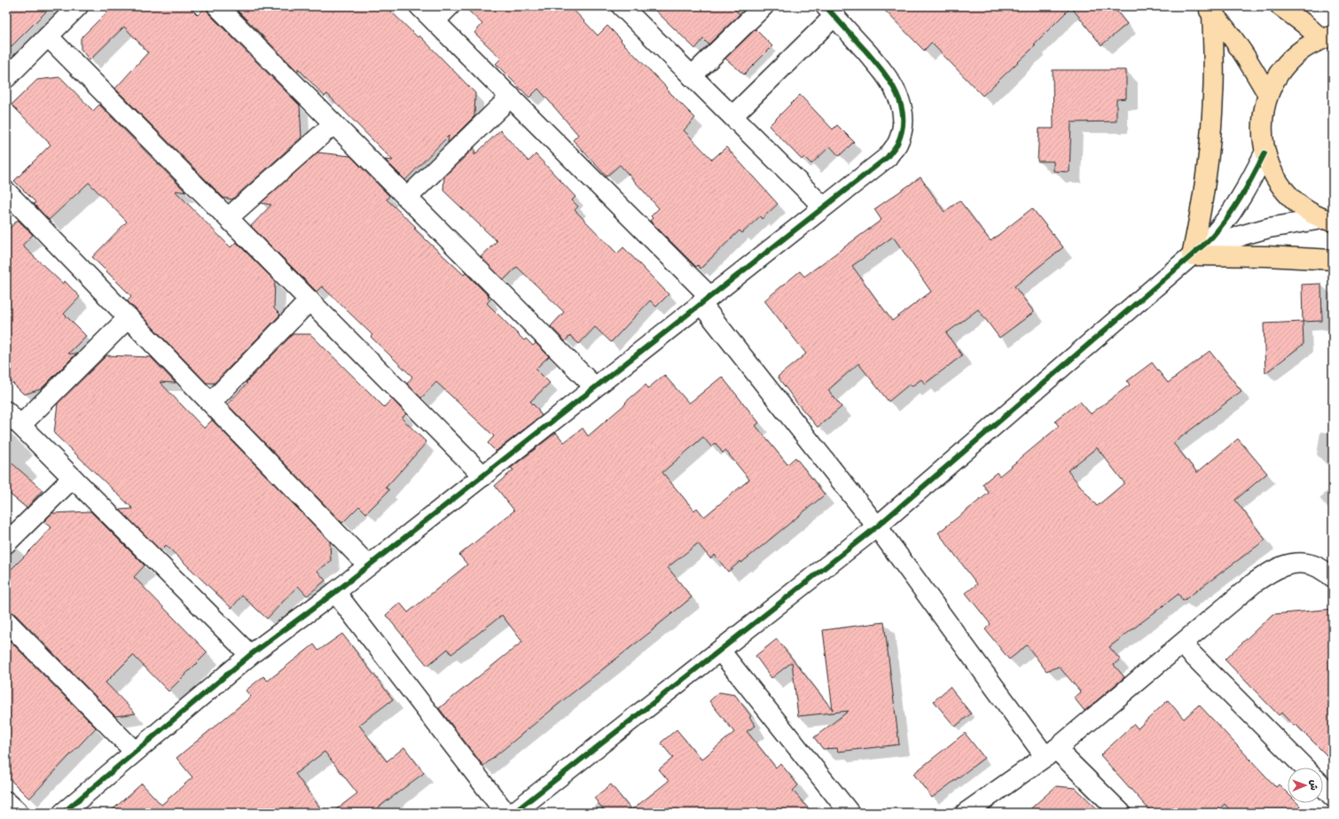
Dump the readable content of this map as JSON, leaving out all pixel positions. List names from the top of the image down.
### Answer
{
  "north": "right"
}
